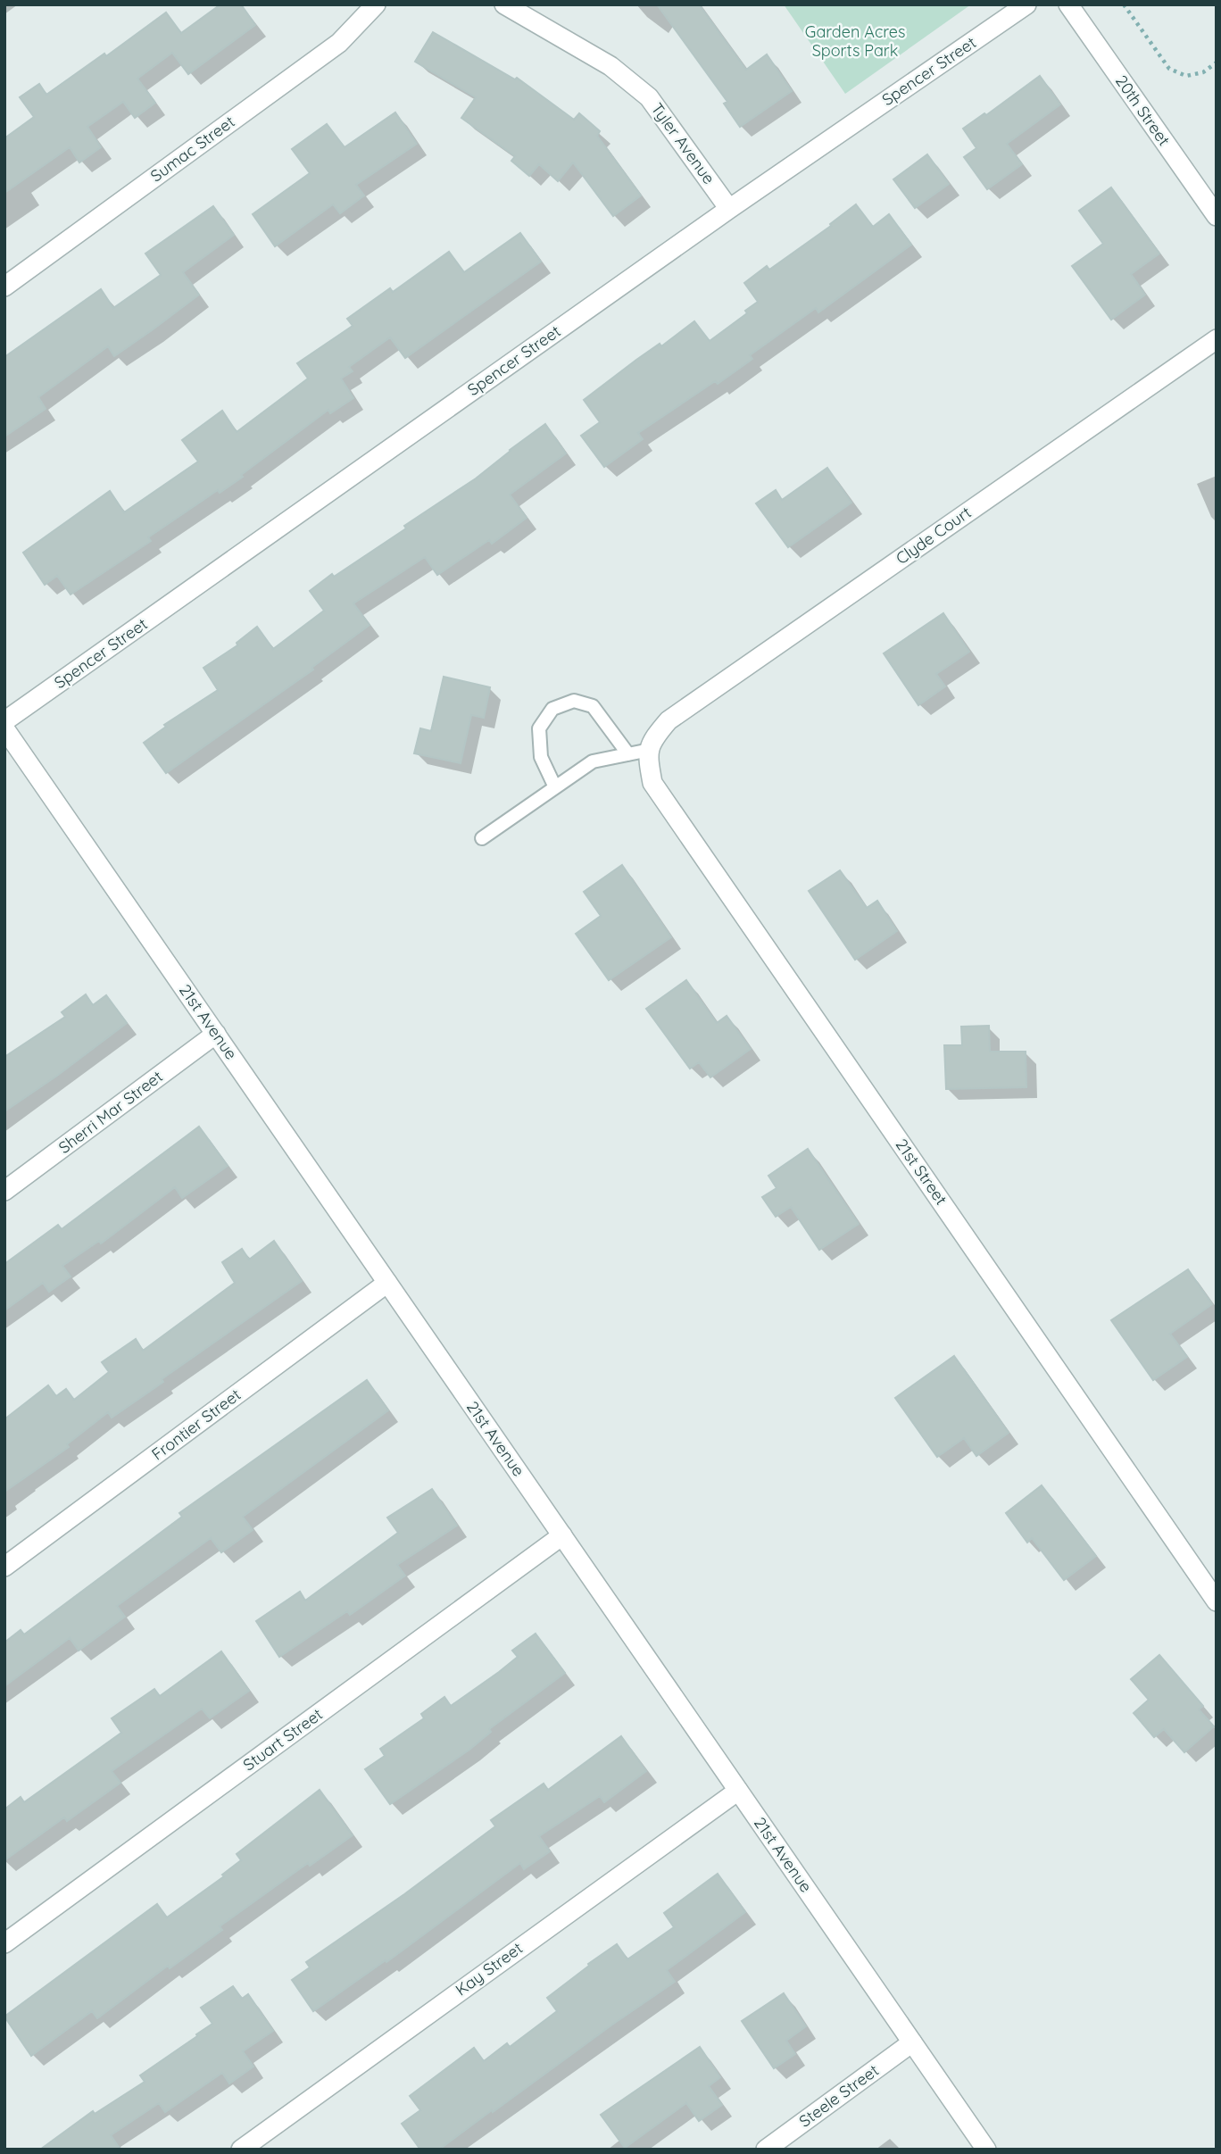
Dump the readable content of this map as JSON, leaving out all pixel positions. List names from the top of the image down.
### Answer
{
  "streets": {
    "street": [
      "Spencer Street",
      "20th Street",
      "Tyler Avenue",
      "Sumac Street",
      "Clyde Court",
      "21st Avenue",
      "Sherri Mar Street",
      "21st Street",
      "Frontier Street",
      "Stuart Street",
      "Kay Street",
      "Steele Street"
    ]
  },
  "crossings": [
    ["Spencer Street", "Tyler Avenue"],
    ["Clyde Court", "21st Street"],
    ["21st Avenue", "Sherri Mar Street"],
    ["21st Avenue", "Frontier Street"],
    ["21st Avenue", "Stuart Street"],
    ["21st Avenue", "Kay Street"],
    ["21st Avenue", "Steele Street"]
  ],
  "parks": ["Garden Acres Sports Park"]
}
